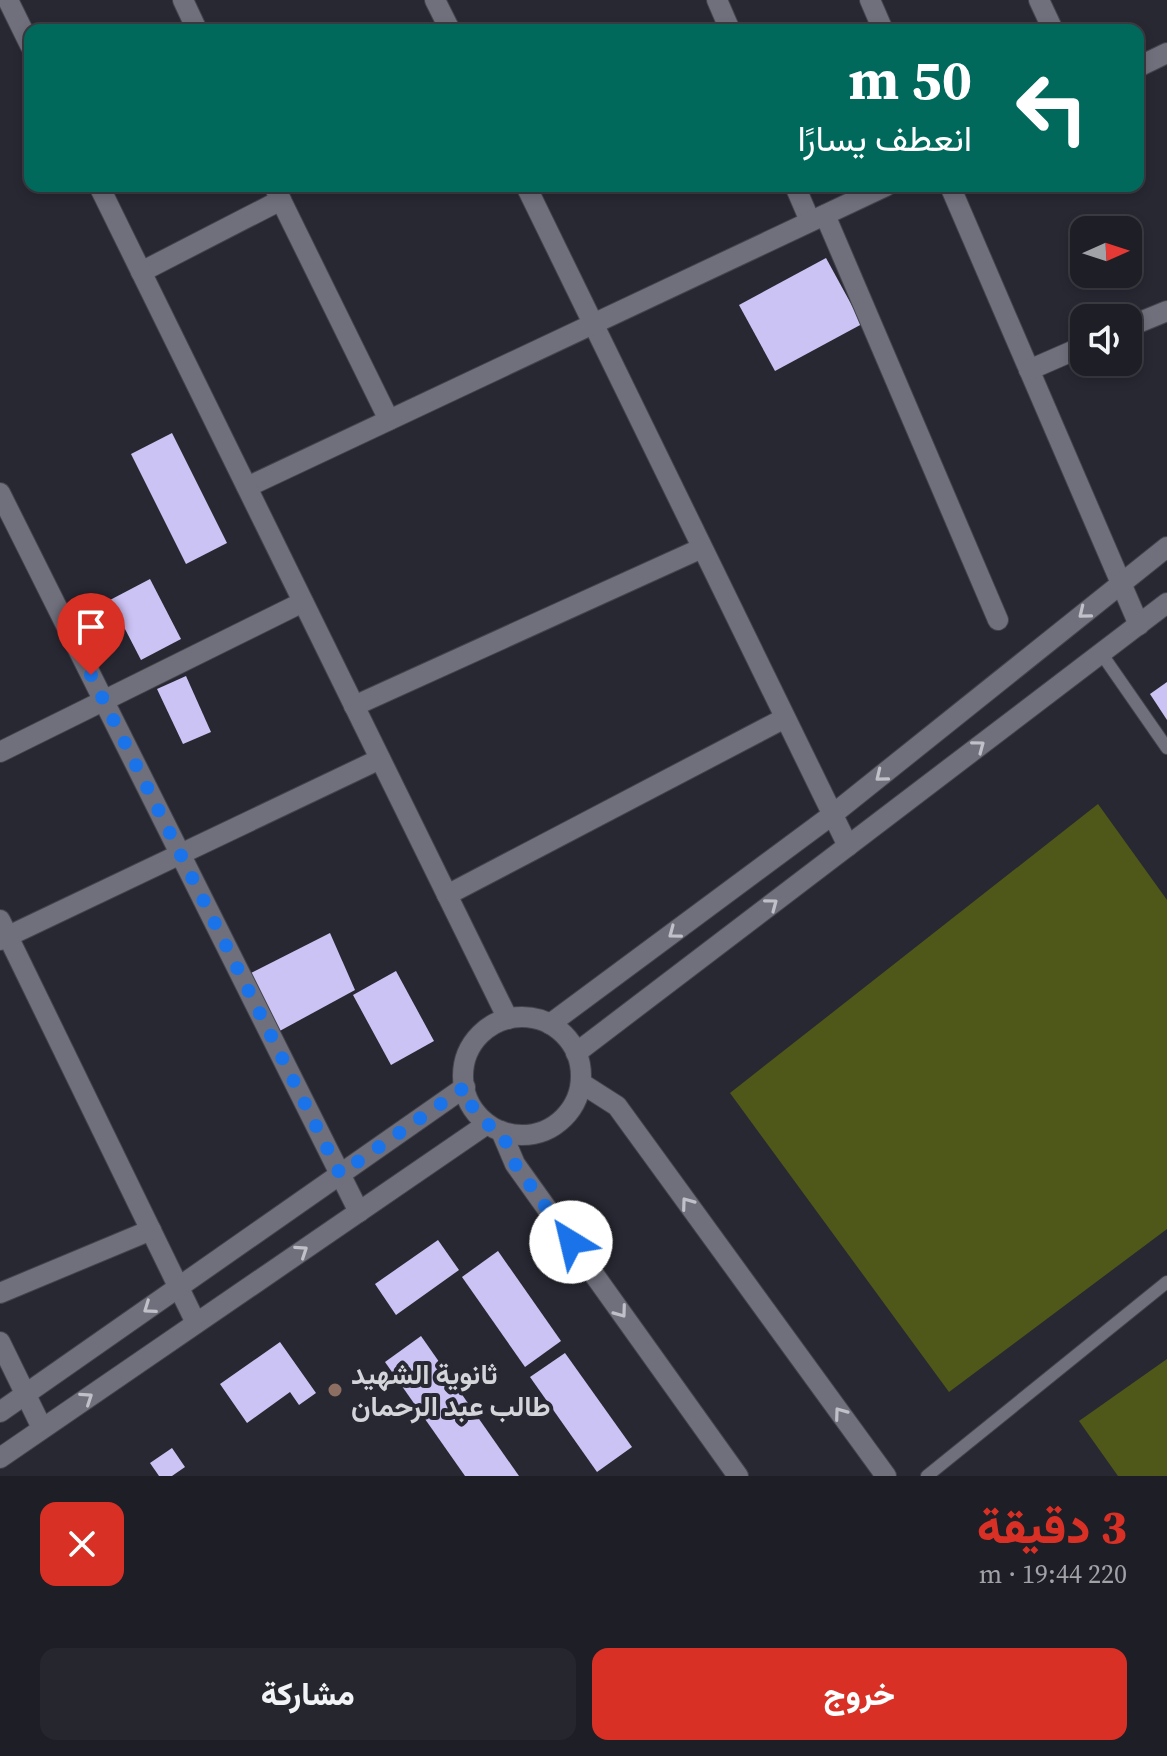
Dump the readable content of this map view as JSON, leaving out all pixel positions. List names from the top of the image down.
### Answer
{
  "places": ["ثانوية الشهيد طالب عبد الرحمان"],
  "north": "right",
  "page": {
    "turn": ["50 m", "انعطف يسارًا"],
    "heading": ["3 دقيقة", "220 m · 19:44"],
    "buttons": ["خروج", "مشاركة"]
  }
}
